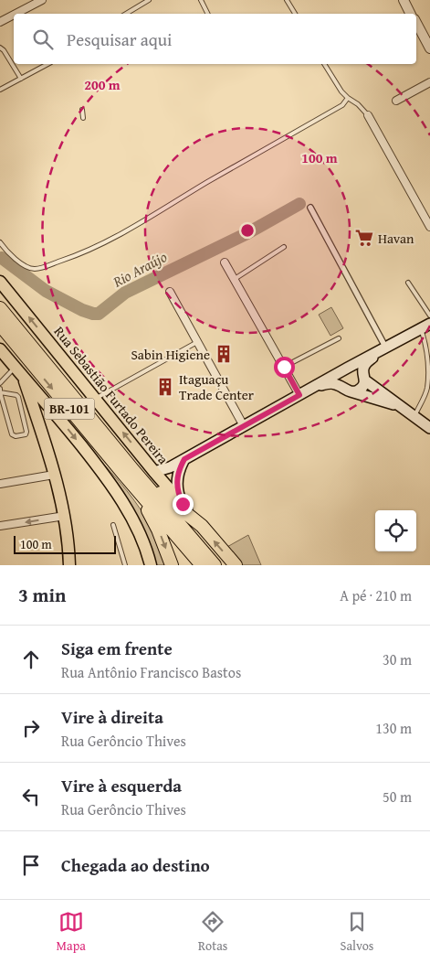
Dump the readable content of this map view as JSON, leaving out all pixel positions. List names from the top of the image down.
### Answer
{
  "streets": {
    "highway": ["BR-101"],
    "main road": ["Rua Sebastião Furtado Pereira"]
  },
  "water": ["Rio Araújo"],
  "places": {
    "supermarket": ["Havan"],
    "building": ["Sabin Higiene", "Itaguaçu Trade Center"]
  },
  "scale_bar": "100 m",
  "page": {
    "search": "Pesquisar aqui",
    "scale": "100 m",
    "heading": ["3 min", "A pé · 210 m"],
    "list": [
      ["Siga em frente", "Rua Antônio Francisco Bastos", "30 m"],
      ["Vire à direita", "Rua Gerôncio Thives", "130 m"],
      ["Vire à esquerda", "Rua Gerôncio Thives", "50 m"],
      "Chegada ao destino"
    ],
    "nav": ["Mapa", "Rotas", "Salvos"]
  },
  "rings": ["200 m", "100 m"]
}
